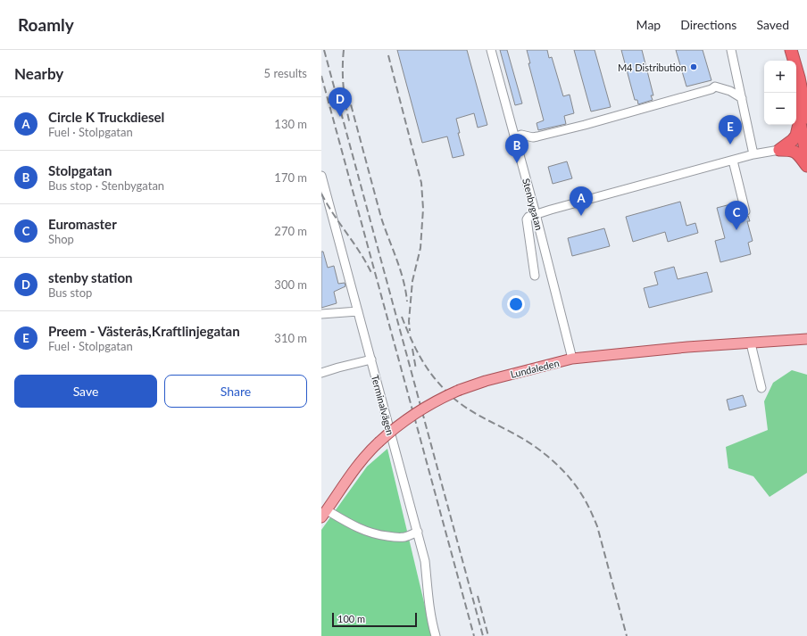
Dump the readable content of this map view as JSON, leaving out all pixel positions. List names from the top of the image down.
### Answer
{
  "streets": {
    "main road": ["Lundaleden"],
    "street": ["Stenbygatan", "Terminalvägen"]
  },
  "crossings": [
    ["Stenbygatan", "Lundaleden"]
  ],
  "places": ["M4 Distribution"],
  "scale_bar": "100 m",
  "page": {
    "header": "Roamly",
    "nav": ["Map", "Directions", "Saved"],
    "heading": ["Nearby", "5 results"],
    "map_buttons": ["+", "−"],
    "pins": [
      "D",
      "E",
      "B",
      "A",
      "C"
    ],
    "list": [
      {
        "mark": "A",
        "name": "Circle K Truckdiesel",
        "note": "Fuel · Stolpgatan",
        "value": "130 m"
      },
      {
        "mark": "B",
        "name": "Stolpgatan",
        "note": "Bus stop · Stenbygatan",
        "value": "170 m"
      },
      {
        "mark": "C",
        "name": "Euromaster",
        "note": "Shop",
        "value": "270 m"
      },
      {
        "mark": "D",
        "name": "stenby station",
        "note": "Bus stop",
        "value": "300 m"
      },
      {
        "mark": "E",
        "name": "Preem - Västerås,Kraftlinjegatan",
        "note": "Fuel · Stolpgatan",
        "value": "310 m"
      }
    ],
    "buttons": ["Save", "Share"],
    "scale": "100 m"
  }
}
